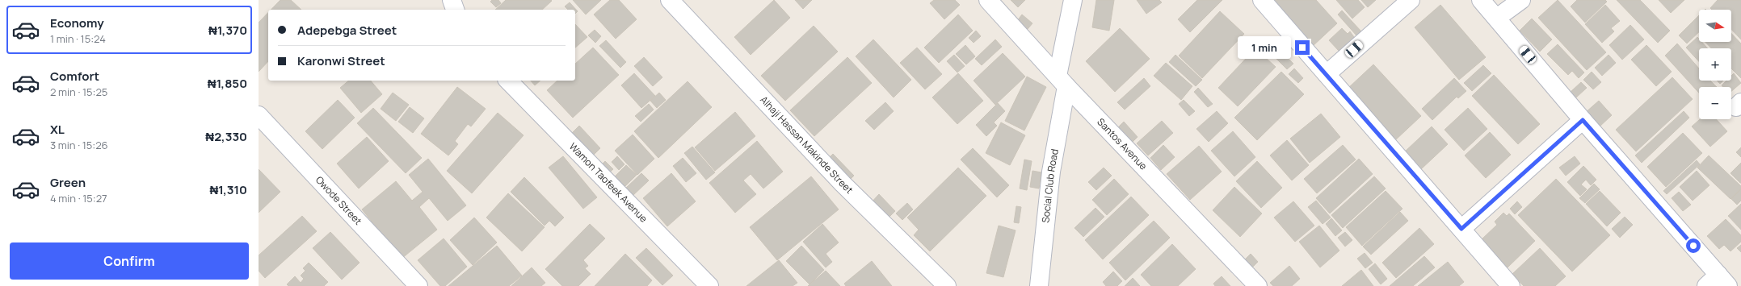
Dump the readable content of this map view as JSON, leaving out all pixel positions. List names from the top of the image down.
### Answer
{
  "streets": {
    "street": [
      "Santos Avenue",
      "Alhaji Hassan Makinde Street",
      "Wamon Taofeek Avenue",
      "Social Club Road",
      "Owode Street"
    ]
  },
  "crossings": [
    ["Santos Avenue", "Social Club Road"]
  ],
  "north": "right",
  "page": {
    "list": [
      {
        "name": "Economy",
        "note": "1 min · 15:24",
        "value": "₦1,370"
      },
      {
        "name": "Comfort",
        "note": "2 min · 15:25",
        "value": "₦1,850"
      },
      {
        "name": "XL",
        "note": "3 min · 15:26",
        "value": "₦2,330"
      },
      {
        "name": "Green",
        "note": "4 min · 15:27",
        "value": "₦1,310"
      }
    ],
    "map_buttons": ["+", "−"],
    "banner": ["Adepebga Street", "Karonwi Street"],
    "bubble": "1 min",
    "buttons": "Confirm"
  }
}
